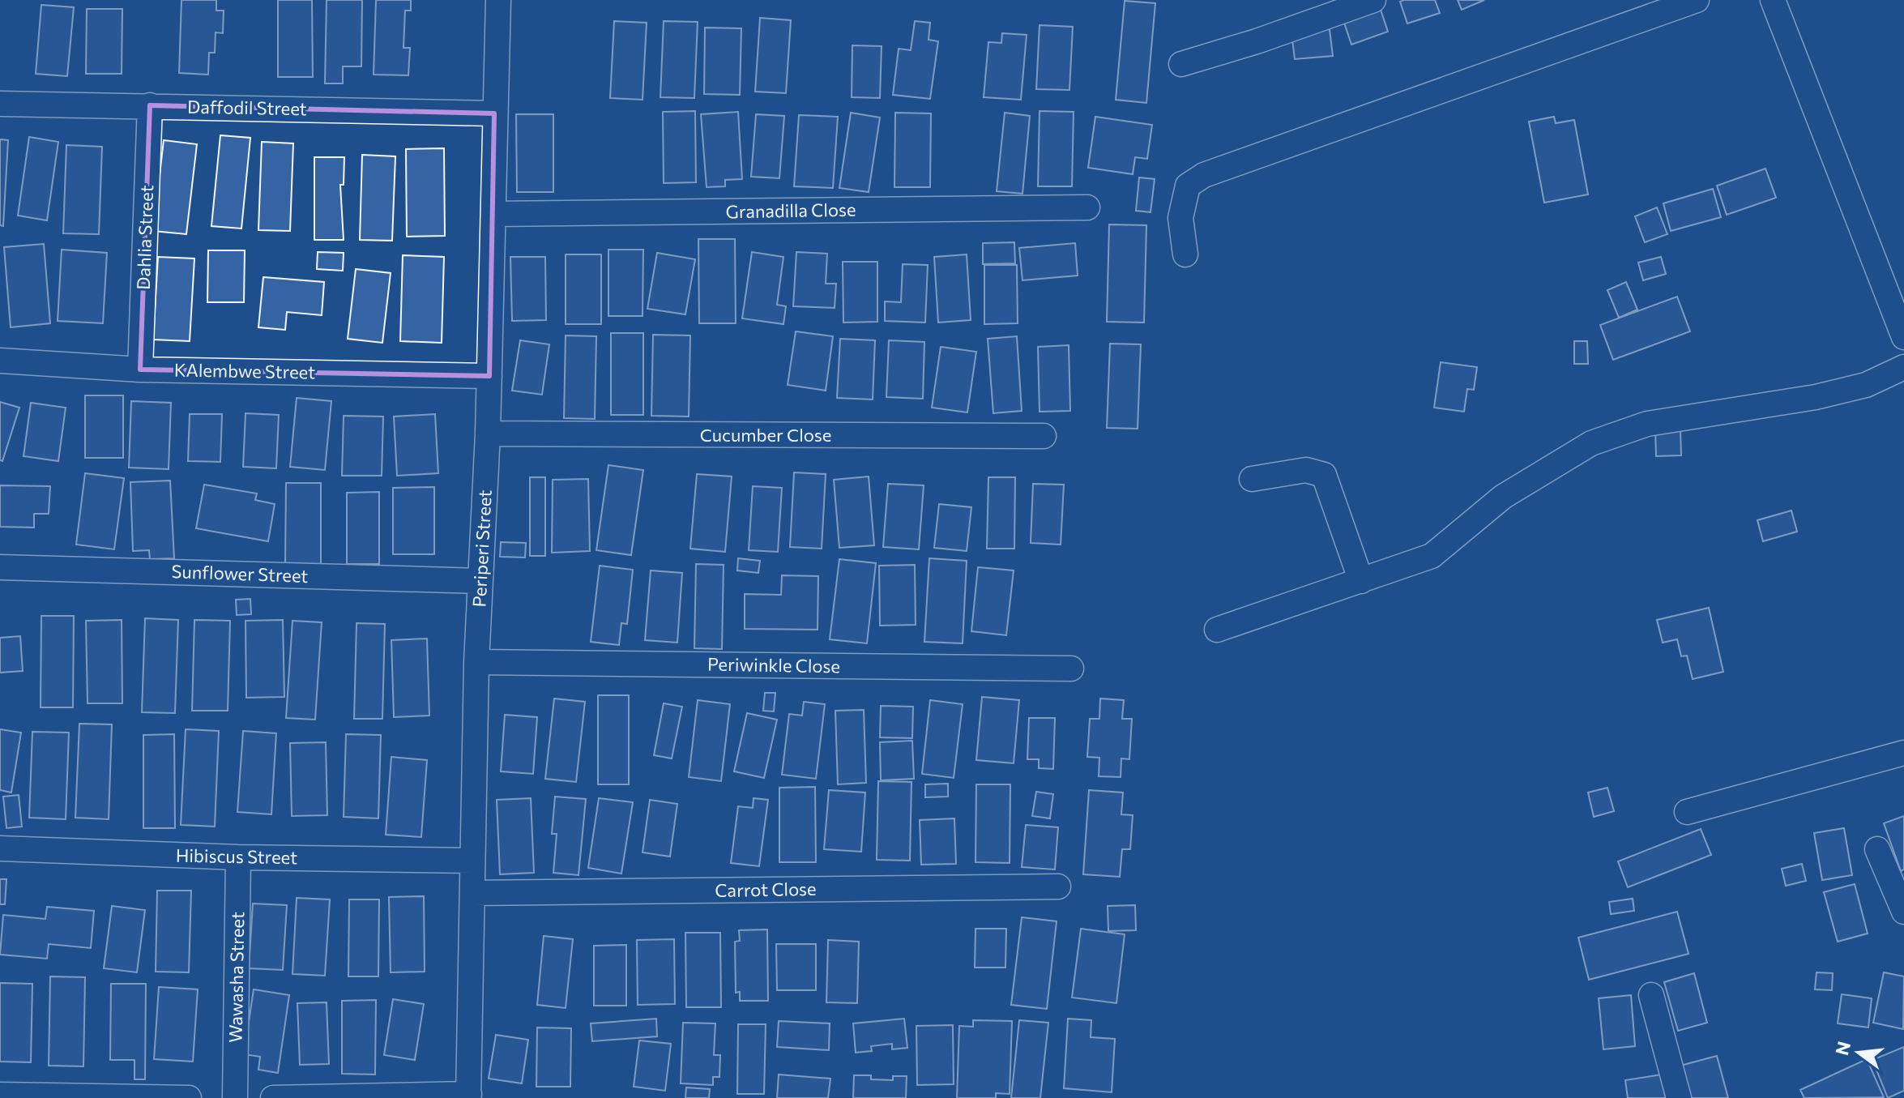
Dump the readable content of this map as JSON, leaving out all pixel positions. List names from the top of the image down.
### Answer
{
  "streets": {
    "street": [
      "Daffodil Street",
      "Granadilla Close",
      "Dahlia Street",
      "KAlembwe Street",
      "Cucumber Close",
      "Periperi Street",
      "Sunflower Street",
      "Periwinkle Close",
      "Hibiscus Street",
      "Carrot Close",
      "Wawasha Street"
    ]
  },
  "crossings": [
    ["Daffodil Street", "Dahlia Street"],
    ["Daffodil Street", "Periperi Street"],
    ["Granadilla Close", "Periperi Street"],
    ["Dahlia Street", "KAlembwe Street"],
    ["KAlembwe Street", "Periperi Street"],
    ["Cucumber Close", "Periperi Street"],
    ["Periperi Street", "Sunflower Street"],
    ["Periperi Street", "Periwinkle Close"],
    ["Periperi Street", "Hibiscus Street"],
    ["Periperi Street", "Carrot Close"],
    ["Hibiscus Street", "Wawasha Street"]
  ],
  "north": "left"
}
